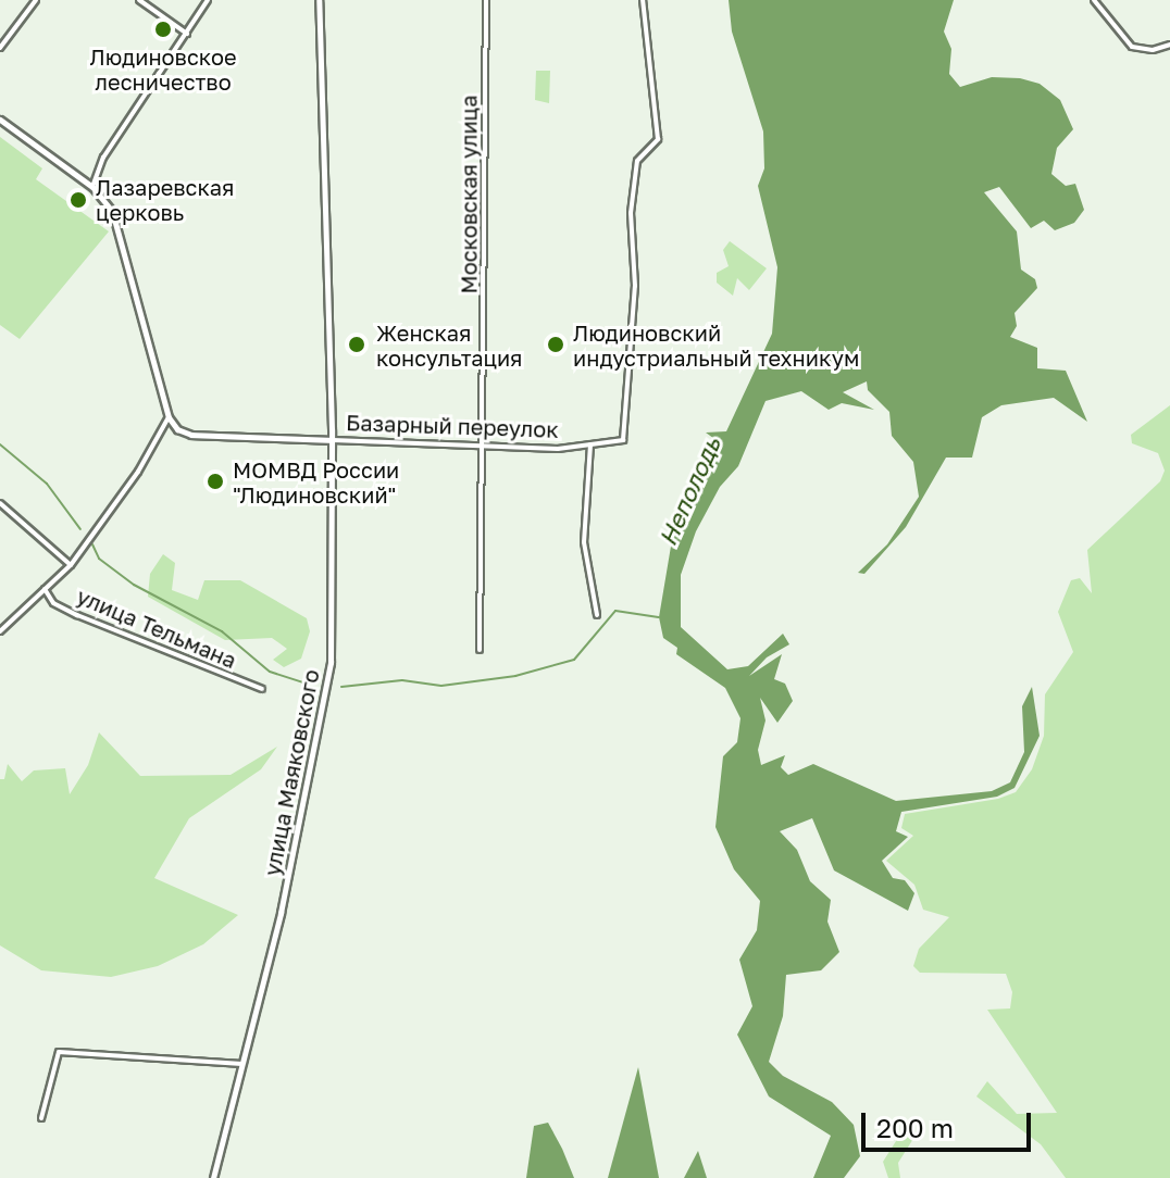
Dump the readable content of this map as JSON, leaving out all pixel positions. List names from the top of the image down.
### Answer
{
  "streets": {
    "street": [
      "Московская улица",
      "Базарный переулок",
      "улица Тельмана",
      "улица Маяковского"
    ]
  },
  "crossings": [
    ["Московская улица", "Базарный переулок"],
    ["Базарный переулок", "улица Маяковского"]
  ],
  "water": ["Неполодь"],
  "places": [
    "Людиновское лесничество",
    "Лазаревская церковь",
    "Женская консультация",
    "Людиновский индустриальный техникум",
    "МОМВД России \"Людиновский\""
  ],
  "scale_bar": "200 m"
}
